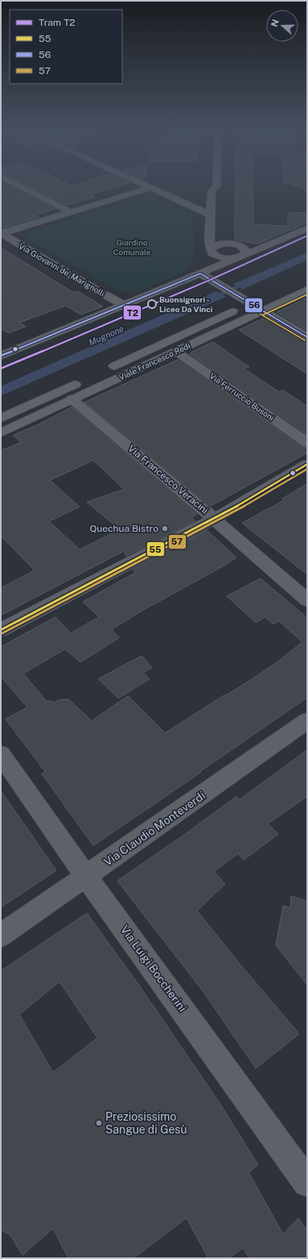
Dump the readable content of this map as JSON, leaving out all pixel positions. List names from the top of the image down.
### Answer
{
  "streets": {
    "main road": ["Viale Francesco Redi"],
    "street": [
      "Via Giovanni de' Marignolli",
      "Via Ferruccio Busoni",
      "Via Francesco Veracini",
      "Via Claudio Monteverdi",
      "Via Luigi Boccherini"
    ]
  },
  "crossings": [
    ["Viale Francesco Redi", "Via Ferruccio Busoni"],
    ["Viale Francesco Redi", "Via Francesco Veracini"],
    ["Via Claudio Monteverdi", "Via Luigi Boccherini"]
  ],
  "water": ["Mugnone"],
  "parks": ["Giardino Comunale"],
  "places": ["Buonsignori - Liceo Da Vinci", "Quechua Bistro", "Preziosissimo Sangue di Gesù"],
  "lines": [
    "tram line T2",
    "transit line 56",
    "transit line 57",
    "transit line 55"
  ],
  "legend": [
    "Tram T2",
    "55",
    "56",
    "57"
  ],
  "north": "left"
}
